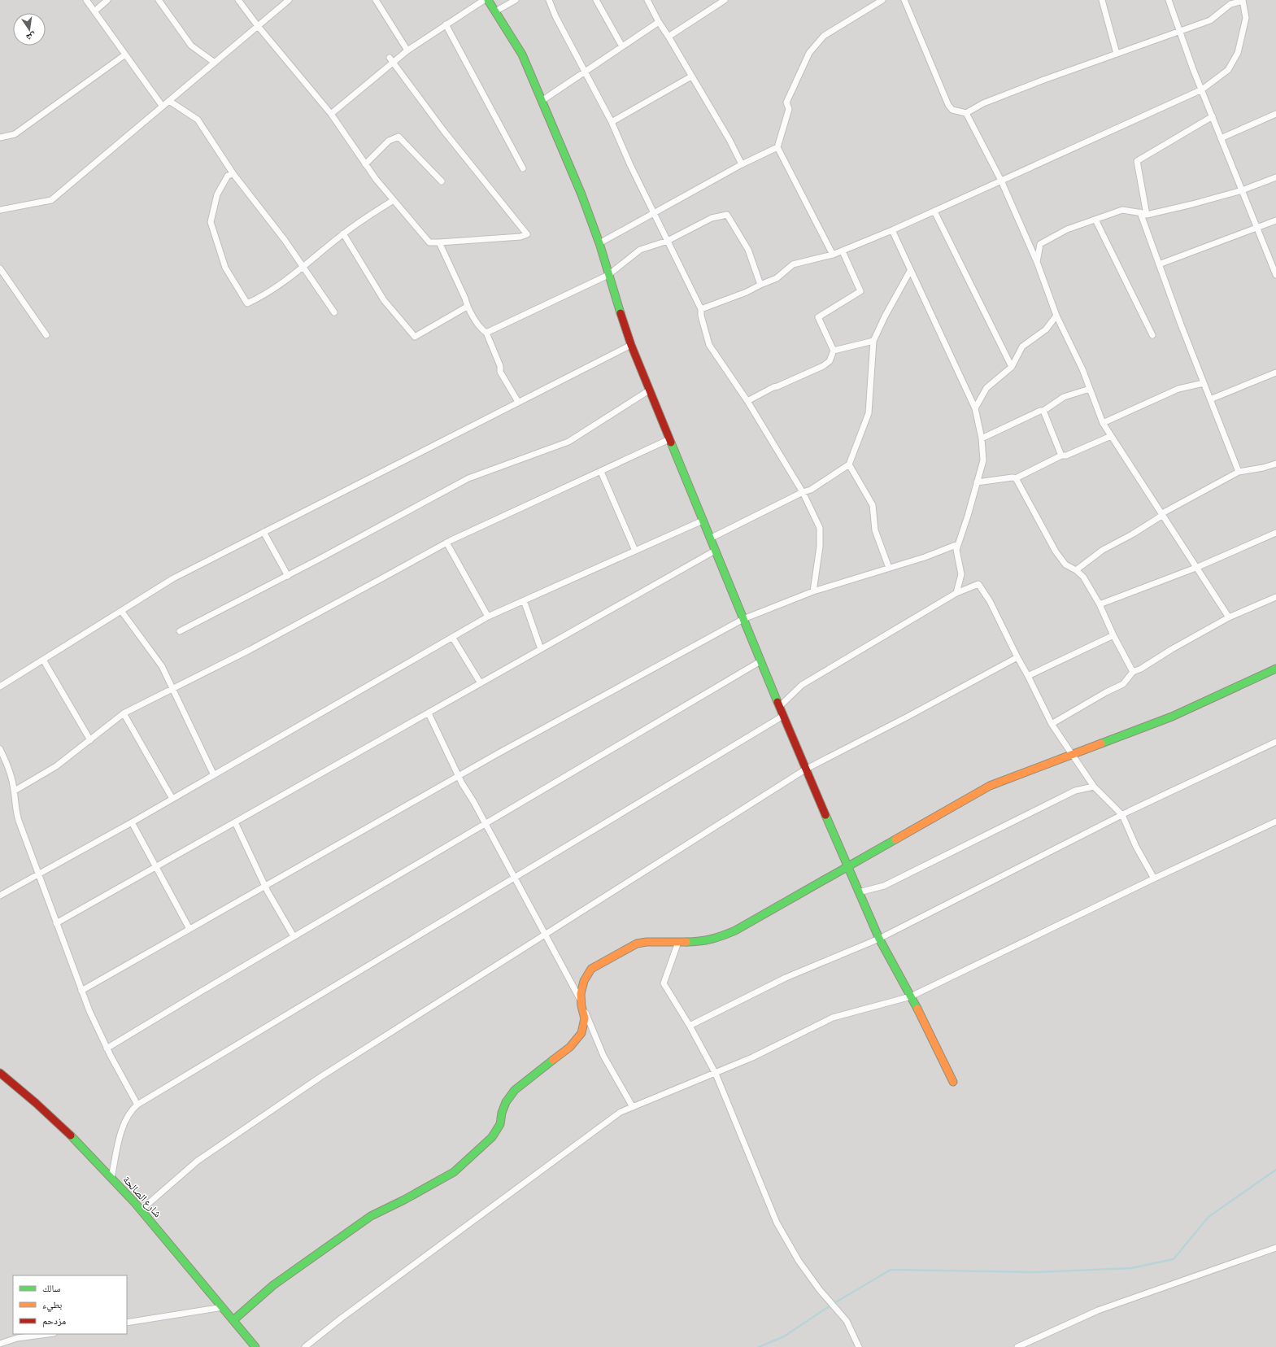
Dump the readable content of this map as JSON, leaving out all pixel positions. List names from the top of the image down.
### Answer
{
  "streets": {
    "street": ["شارع الصالحة"]
  },
  "legend": ["سالك", "بطيء", "مزدحم"],
  "north": "bottom"
}
